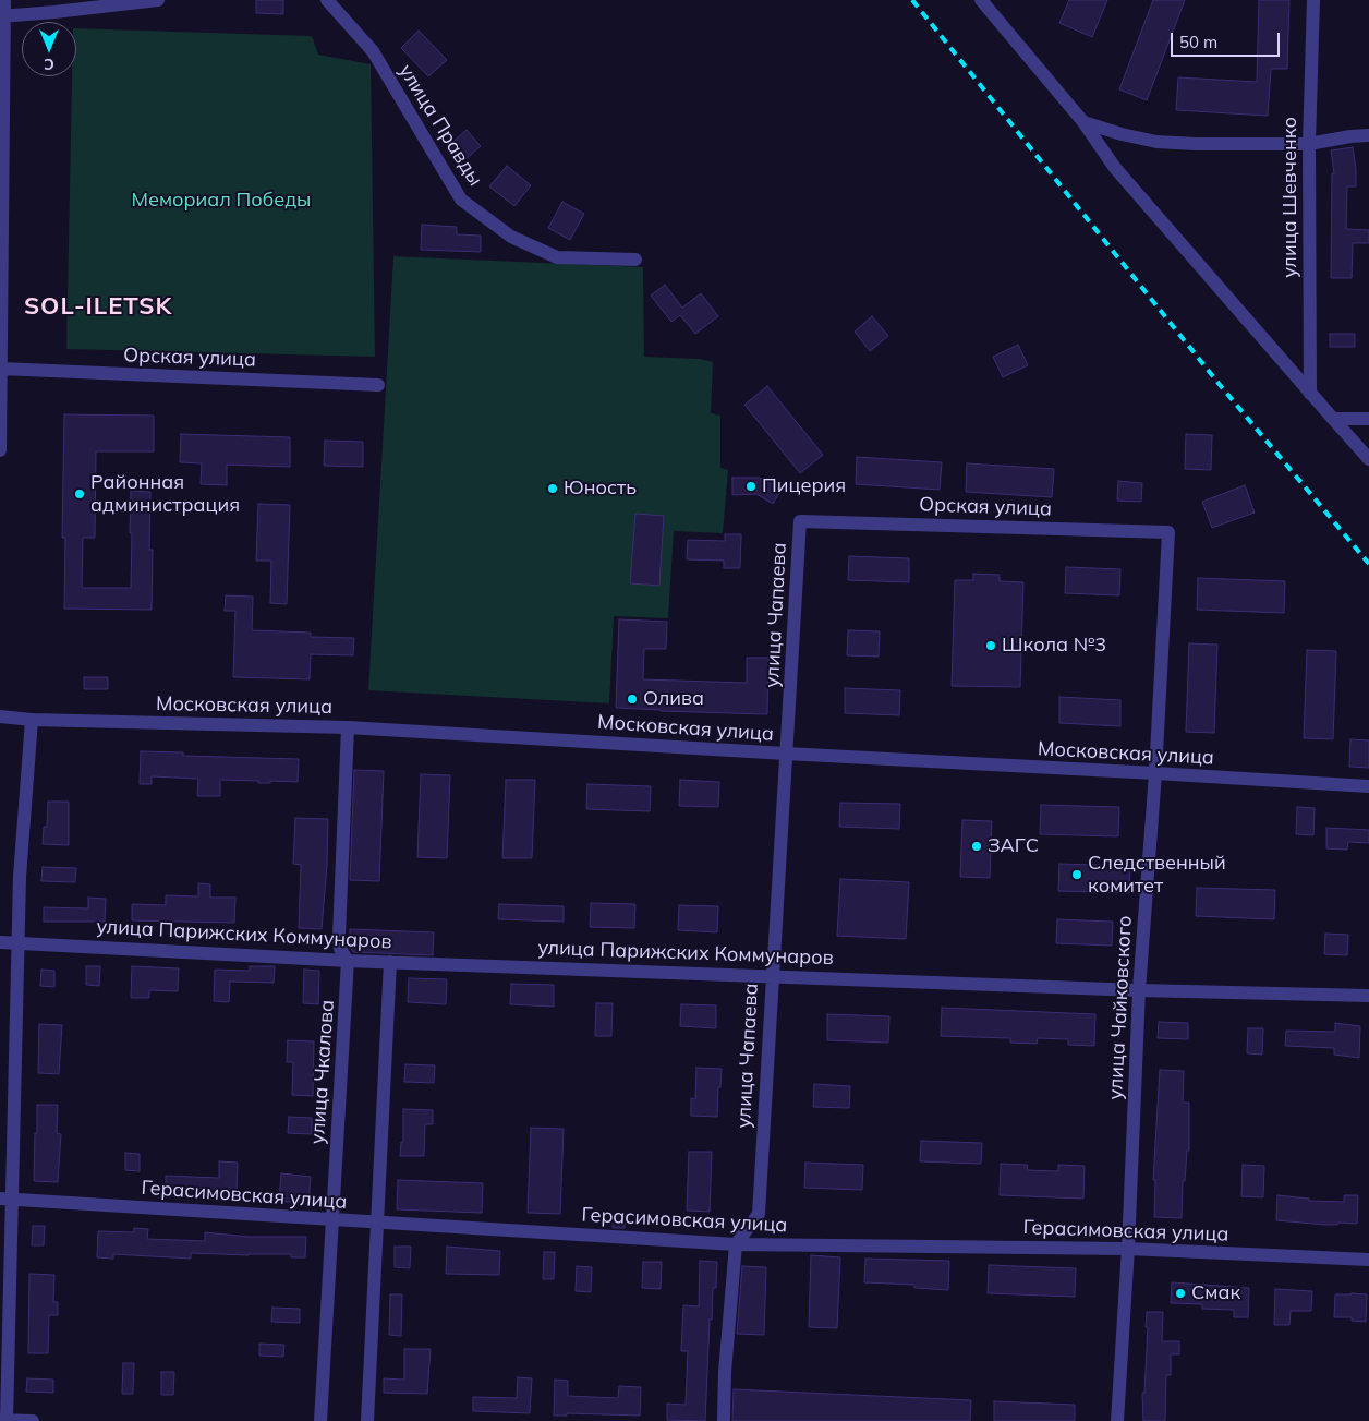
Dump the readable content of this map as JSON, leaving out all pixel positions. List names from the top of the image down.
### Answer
{
  "streets": {
    "street": [
      "улица Правды",
      "улица Шевченко",
      "Орская улица",
      "улица Чапаева",
      "Московская улица",
      "улица Парижских Коммунаров",
      "улица Чайковского",
      "улица Чкалова",
      "Герасимовская улица"
    ]
  },
  "crossings": [
    ["Орская улица", "улица Чапаева"],
    ["Орская улица", "улица Чайковского"],
    ["улица Чапаева", "Московская улица"],
    ["улица Чапаева", "улица Парижских Коммунаров"],
    ["улица Чапаева", "Герасимовская улица"],
    ["Московская улица", "улица Чайковского"],
    ["Московская улица", "улица Чкалова"],
    ["улица Парижских Коммунаров", "улица Чайковского"],
    ["улица Парижских Коммунаров", "улица Чкалова"],
    ["улица Чайковского", "Герасимовская улица"],
    ["улица Чкалова", "Герасимовская улица"]
  ],
  "districts": ["SOL-ILETSK"],
  "parks": ["Мемориал Победы"],
  "places": [
    "Пицерия",
    "Юность",
    "Районная администрация",
    "Школа №3",
    "Олива",
    "ЗАГС",
    "Следственный комитет",
    "Смак"
  ],
  "scale_bar": "50 m",
  "north": "bottom"
}
